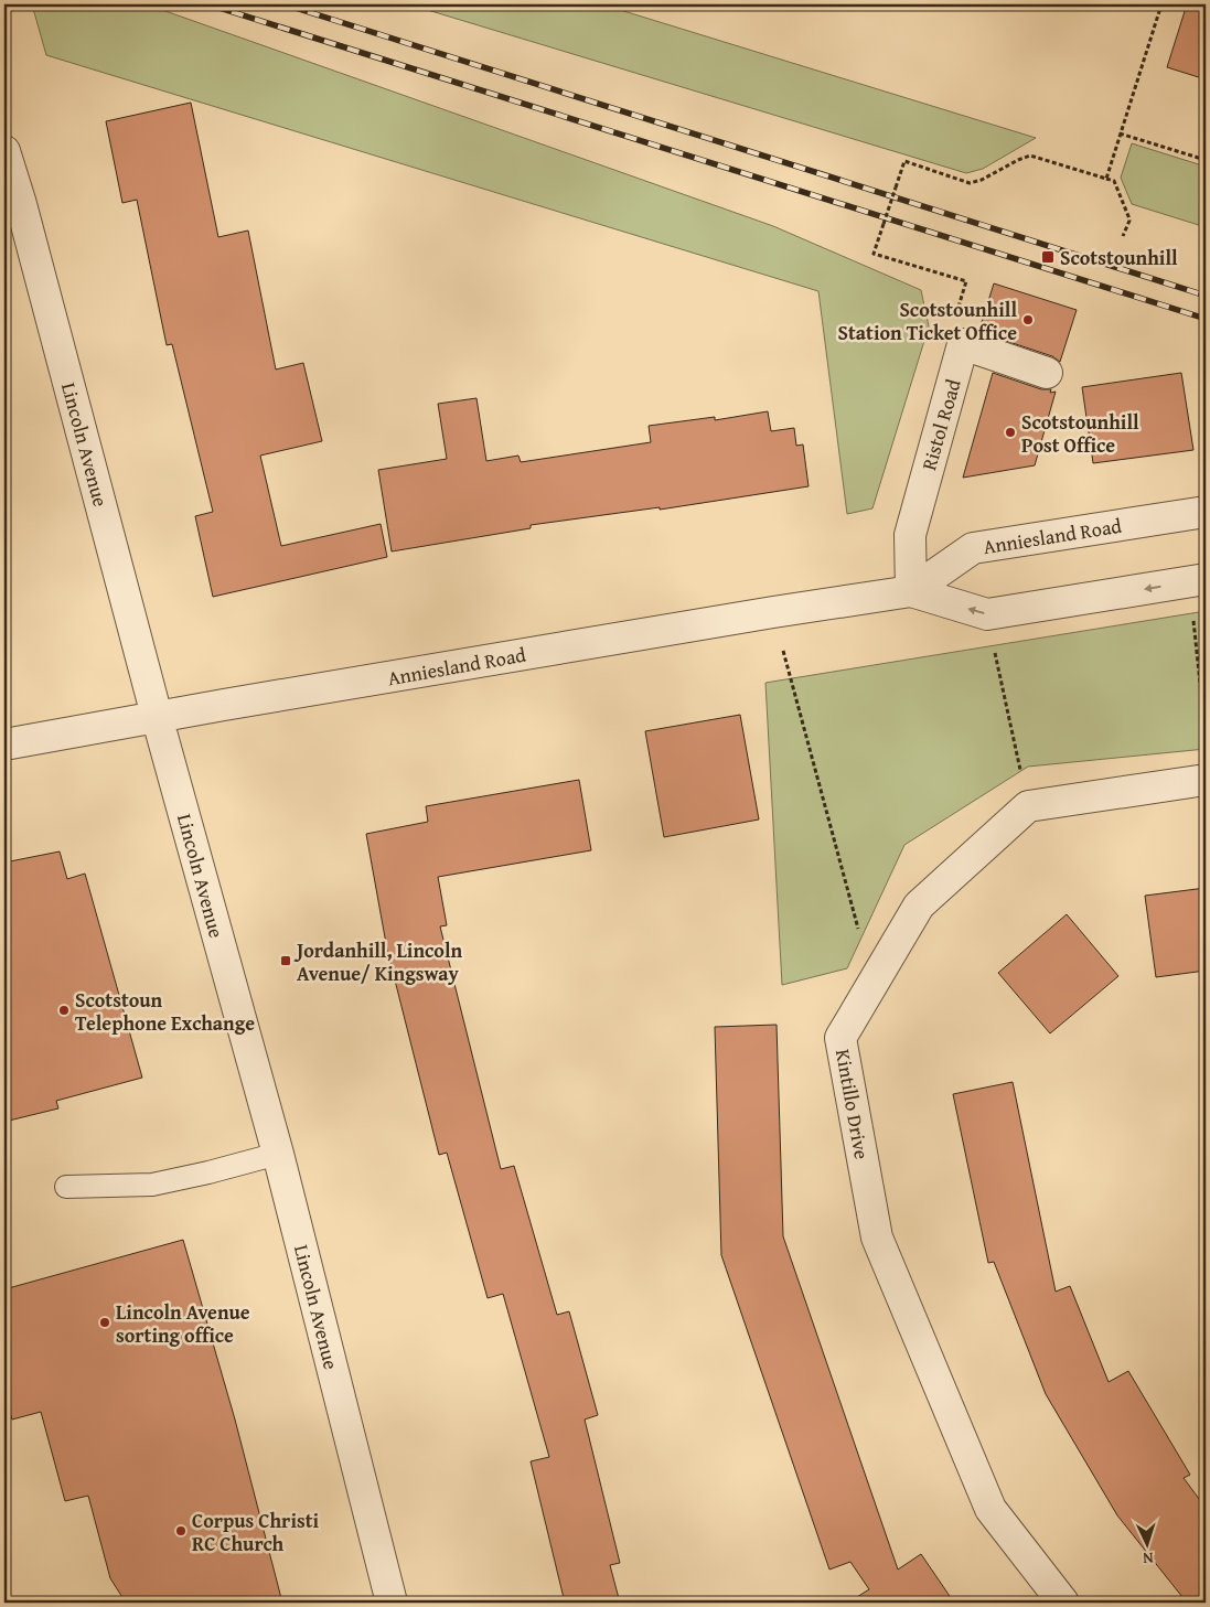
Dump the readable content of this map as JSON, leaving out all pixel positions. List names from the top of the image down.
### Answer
{
  "streets": {
    "street": [
      "Ristol Road",
      "Lincoln Avenue",
      "Anniesland Road",
      "Kintillo Drive"
    ]
  },
  "crossings": [
    ["Ristol Road", "Anniesland Road"],
    ["Lincoln Avenue", "Anniesland Road"]
  ],
  "places": {
    "transit": ["Scotstounhill", "Jordanhill, Lincoln Avenue/ Kingsway"],
    "other": [
      "Scotstounhill Station Ticket Office",
      "Scotstounhill Post Office",
      "Scotstoun Telephone Exchange",
      "Lincoln Avenue sorting office",
      "Corpus Christi RC Church"
    ]
  },
  "north": "bottom"
}
